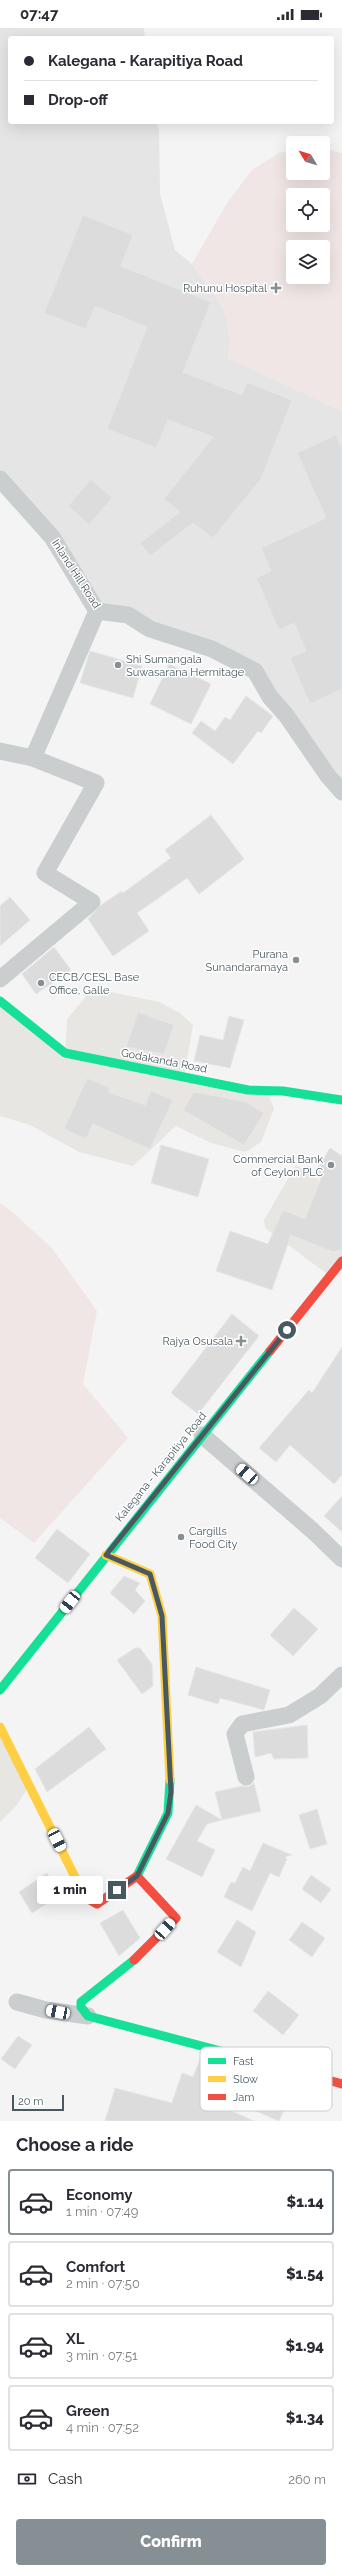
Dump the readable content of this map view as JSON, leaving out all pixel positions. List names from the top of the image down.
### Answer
{
  "streets": {
    "street": ["Inland Hill Road", "Godakanda Road", "Kalegana - Karapitiya Road"]
  },
  "places": {
    "health": ["Ruhunu Hospital", "Rajya Osusala"],
    "other": [
      "Shi Sumangala Suwasarana Hermitage",
      "Purana Sunandaramaya",
      "CECB/CESL Base Office, Galle",
      "Commercial Bank of Ceylon PLC",
      "Cargills Food City"
    ]
  },
  "legend": ["Fast", "Slow", "Jam"],
  "scale_bar": "20 m",
  "north": "top left",
  "page": {
    "status": "07:47",
    "banner": ["Kalegana - Karapitiya Road", "Drop-off"],
    "bubble": "1 min",
    "scale": "20 m",
    "heading": "Choose a ride",
    "list": [
      {
        "name": "Economy",
        "note": "1 min · 07:49",
        "value": "$1.14"
      },
      {
        "name": "Comfort",
        "note": "2 min · 07:50",
        "value": "$1.54"
      },
      {
        "name": "XL",
        "note": "3 min · 07:51",
        "value": "$1.94"
      },
      {
        "name": "Green",
        "note": "4 min · 07:52",
        "value": "$1.34"
      }
    ],
    "pay": ["Cash", "260 m"],
    "buttons": "Confirm"
  }
}
